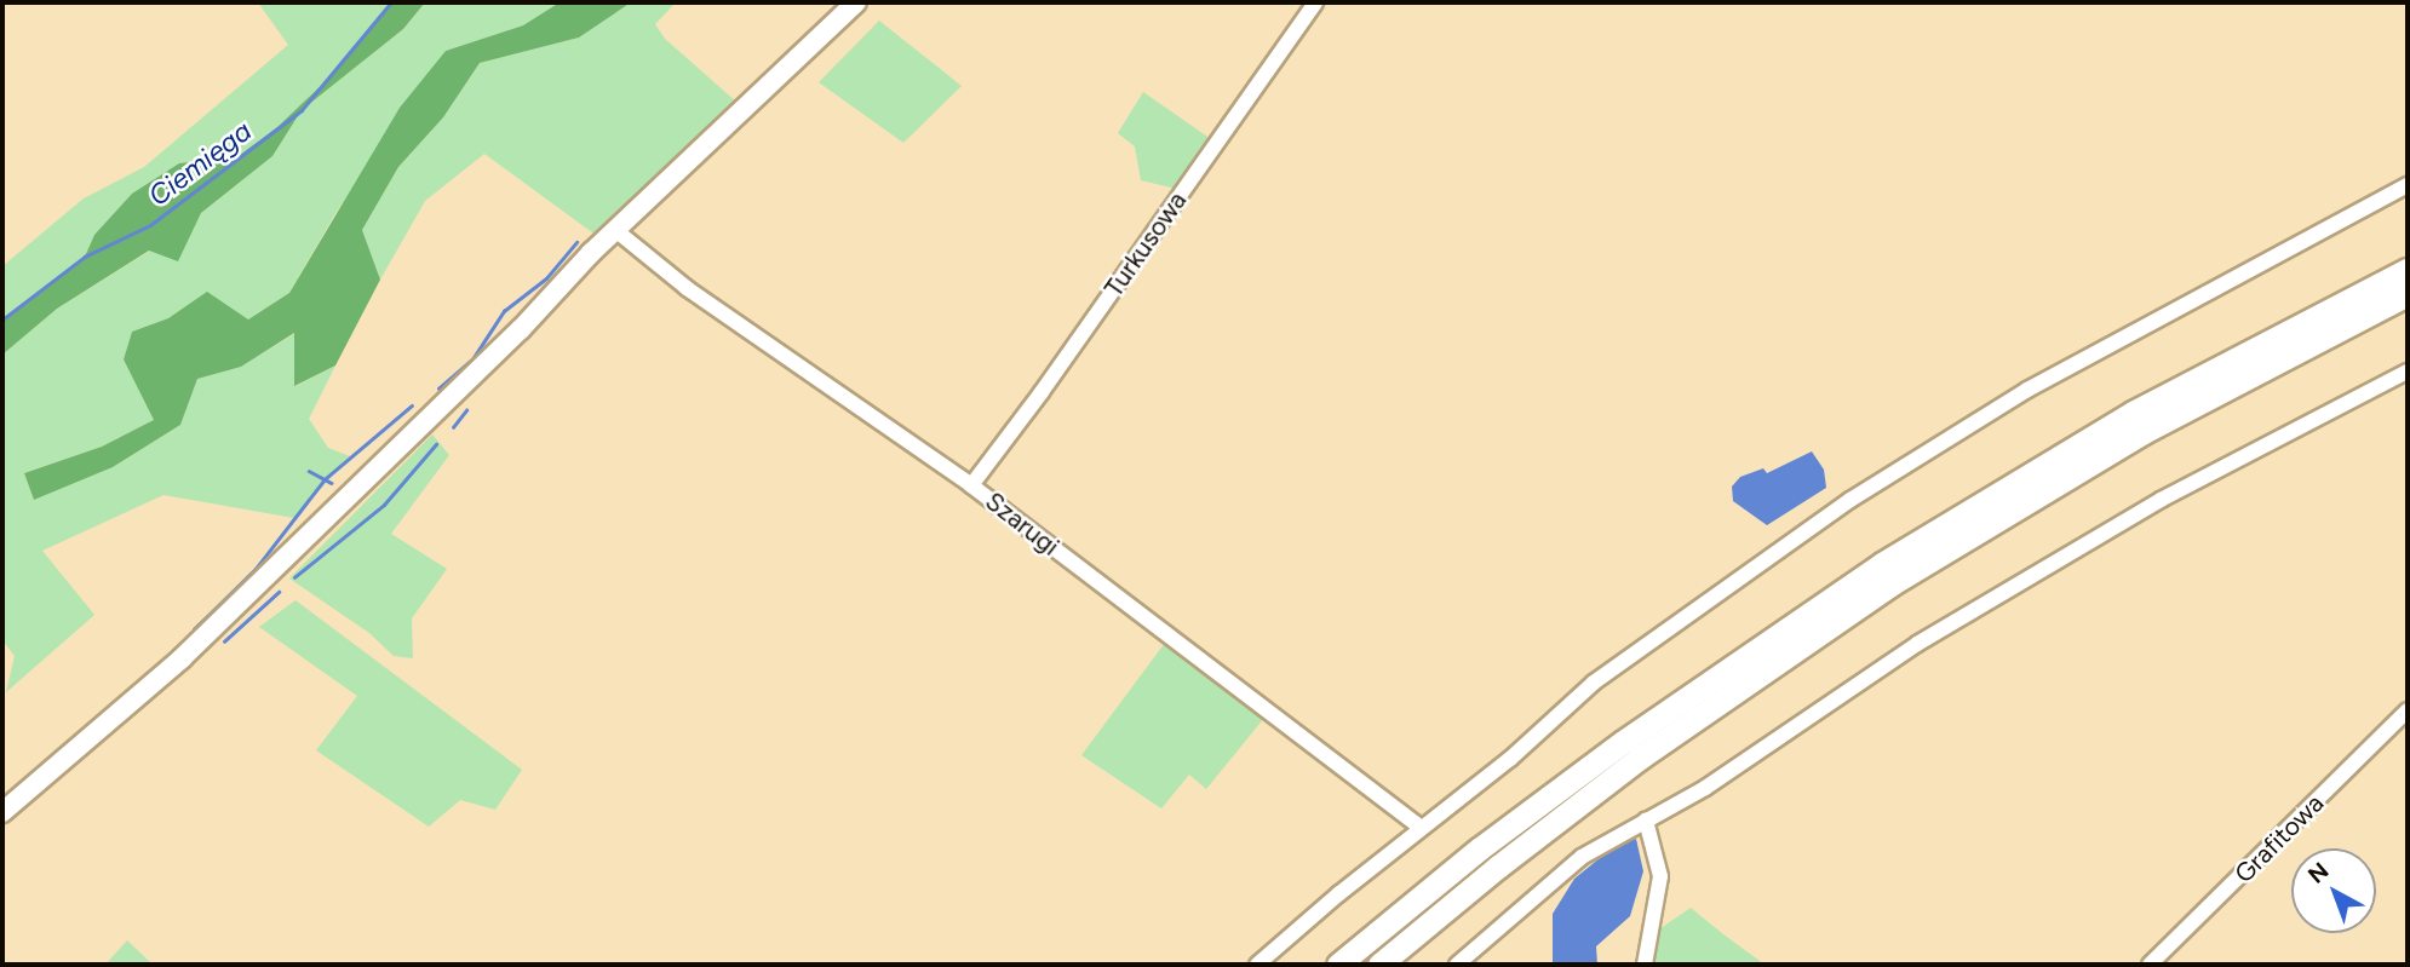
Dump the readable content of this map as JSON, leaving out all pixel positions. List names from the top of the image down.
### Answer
{
  "streets": {
    "street": ["Turkusowa", "Szarugi", "Grafitowa"]
  },
  "crossings": [
    ["Turkusowa", "Szarugi"]
  ],
  "water": ["Ciemięga"],
  "north": "top left"
}
